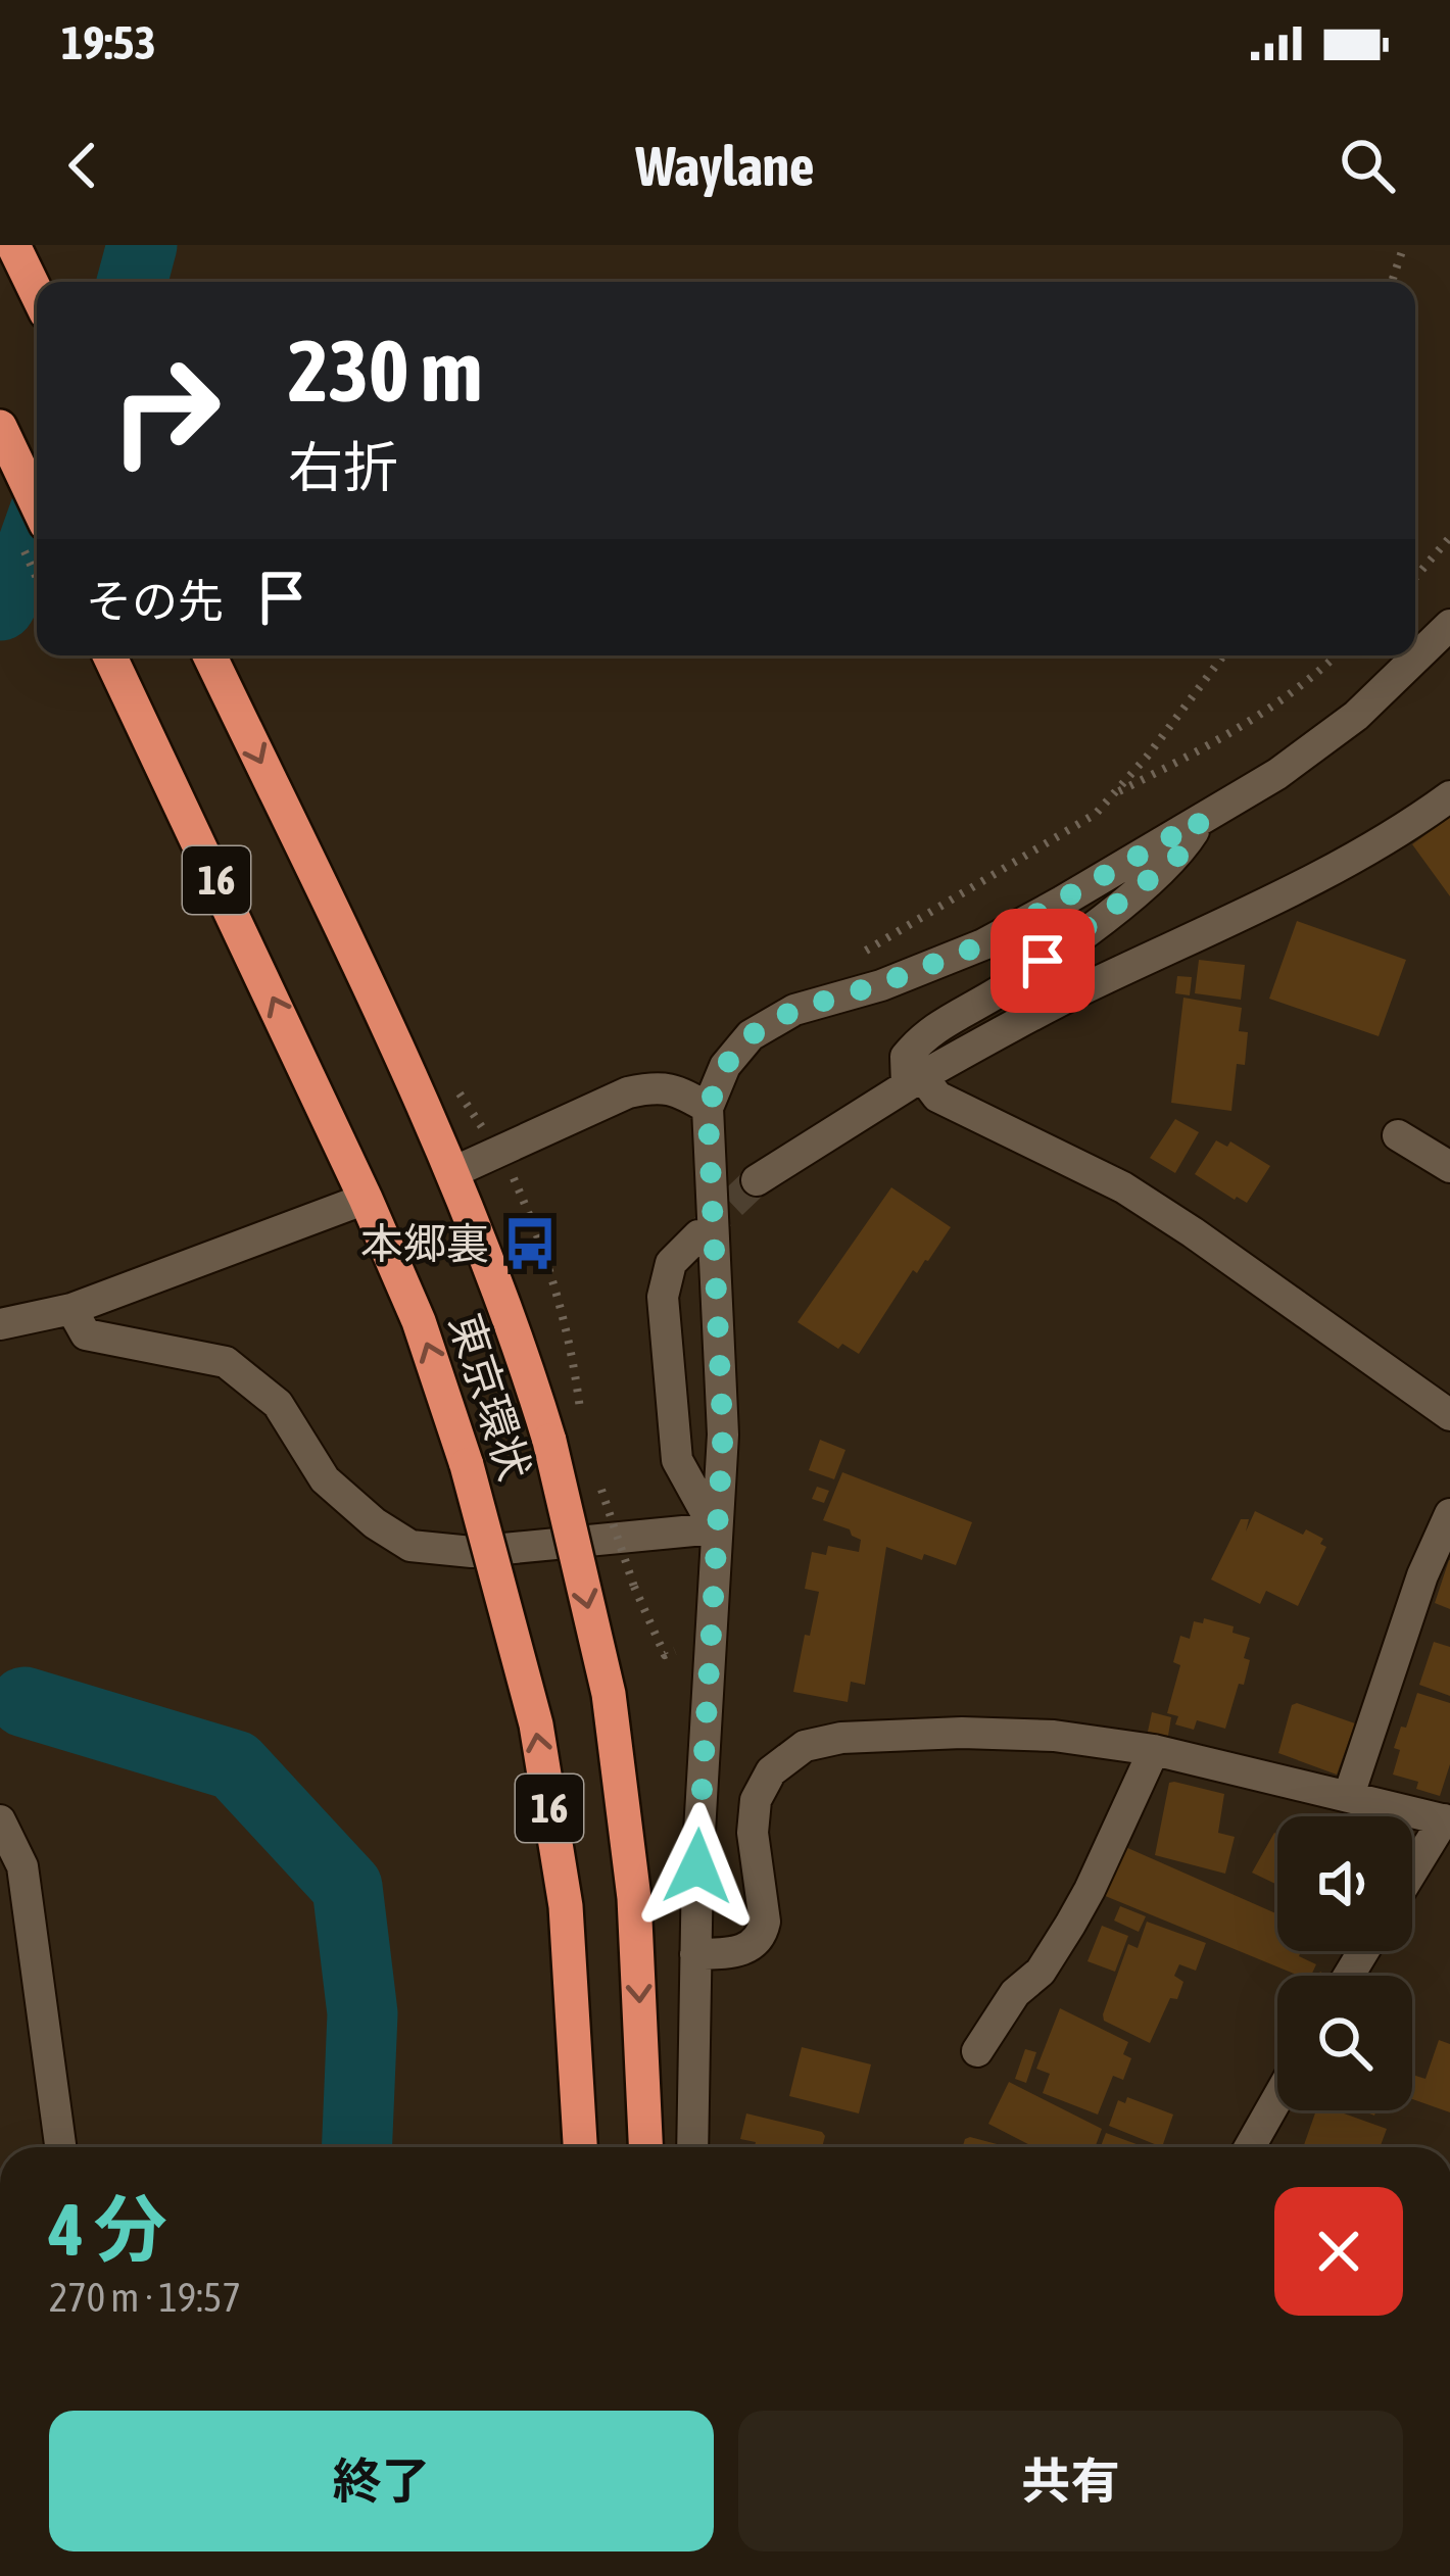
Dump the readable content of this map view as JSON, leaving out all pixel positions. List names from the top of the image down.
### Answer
{
  "streets": {
    "highway": ["16", "東京環状"]
  },
  "places": {
    "bus stop": ["本郷裏"]
  },
  "page": {
    "status": "19:53",
    "header": "Waylane",
    "turn": ["230 m", "右折"],
    "then": "その先",
    "heading": ["4 分", "270 m · 19:57"],
    "buttons": ["終了", "共有"]
  }
}
